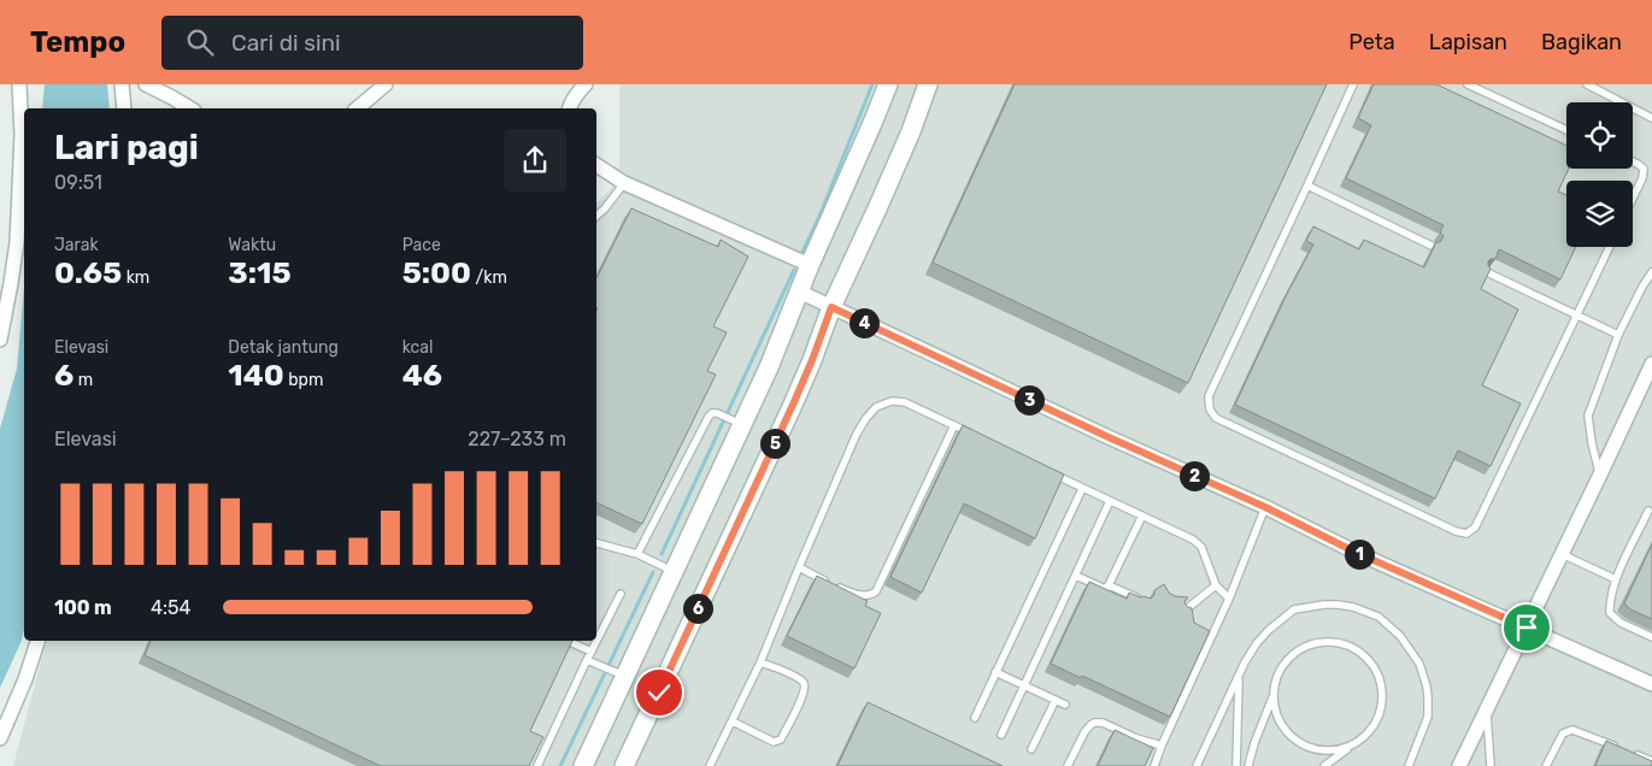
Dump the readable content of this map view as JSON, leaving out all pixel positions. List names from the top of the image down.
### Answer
{
  "page": {
    "header": "Tempo",
    "search": "Cari di sini",
    "nav": ["Peta", "Lapisan", "Bagikan"],
    "heading": ["Lari pagi", "09:51"],
    "stats": [
      ["Jarak", "0.65 km"],
      ["Waktu", "3:15"],
      ["Pace", "5:00 /km"],
      ["Elevasi", "6 m"],
      ["Detak jantung", "140 bpm"],
      ["kcal", "46"]
    ],
    "pins": [
      "4",
      "3",
      "5",
      "2",
      "1",
      "6"
    ],
    "chart": ["Elevasi", "227–233 m"],
    "list": [
      {
        "name": "100 m",
        "note": "4:54"
      }
    ]
  }
}
